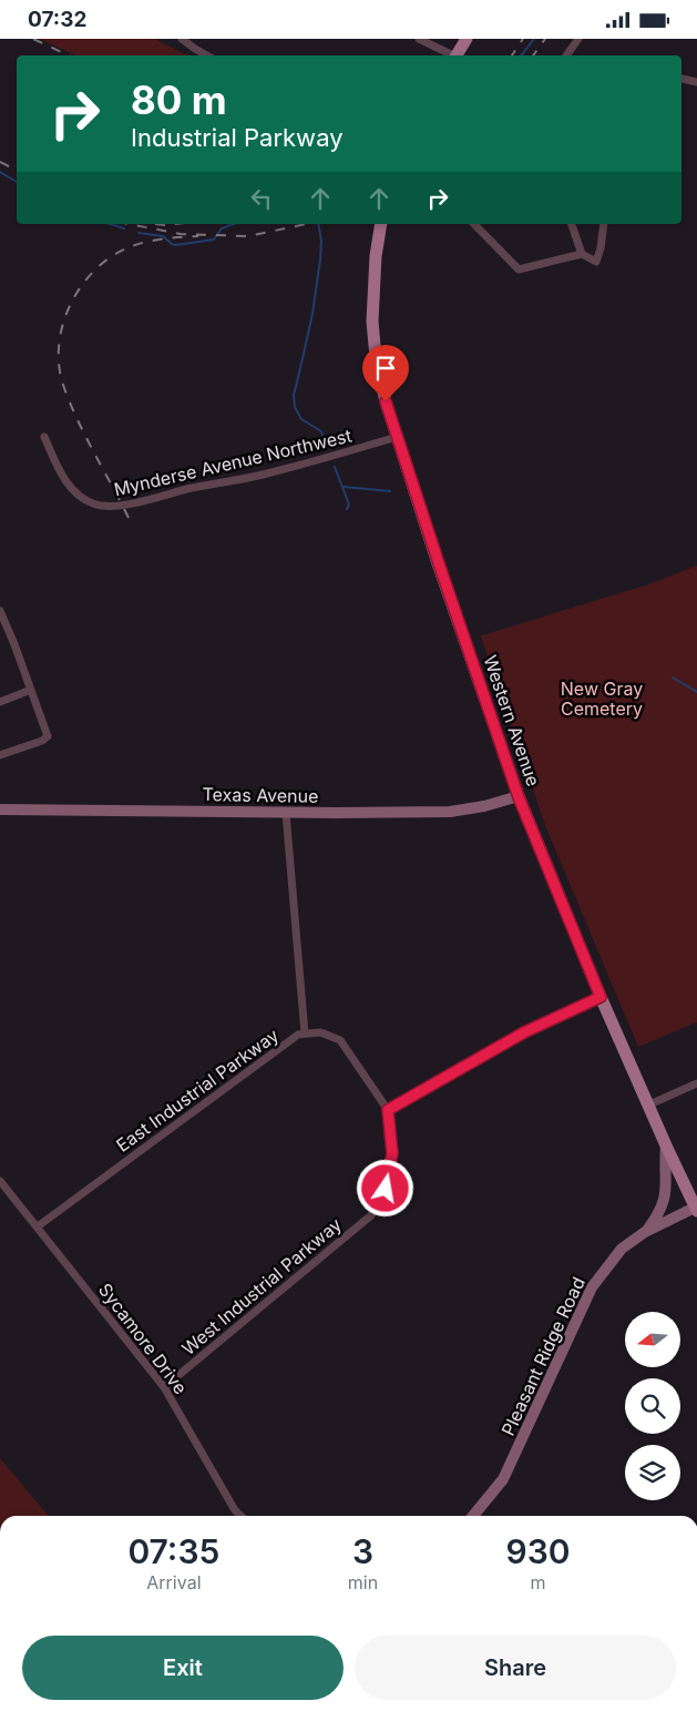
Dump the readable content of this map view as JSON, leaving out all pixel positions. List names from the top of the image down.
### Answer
{
  "streets": {
    "main road": ["Western Avenue"],
    "street": [
      "Mynderse Avenue Northwest",
      "Texas Avenue",
      "East Industrial Parkway",
      "West Industrial Parkway",
      "Sycamore Drive",
      "Pleasant Ridge Road"
    ]
  },
  "crossings": [
    ["Mynderse Avenue Northwest", "Western Avenue"],
    ["Western Avenue", "Texas Avenue"],
    ["Western Avenue", "Pleasant Ridge Road"],
    ["East Industrial Parkway", "West Industrial Parkway"],
    ["East Industrial Parkway", "Sycamore Drive"],
    ["West Industrial Parkway", "Sycamore Drive"]
  ],
  "parks": ["New Gray Cemetery"],
  "north": "left",
  "page": {
    "status": "07:32",
    "turn": ["80 m", "Industrial Parkway"],
    "eta": [
      "07:35",
      "Arrival",
      "3",
      "min",
      "930",
      "m"
    ],
    "buttons": ["Exit", "Share"]
  }
}
